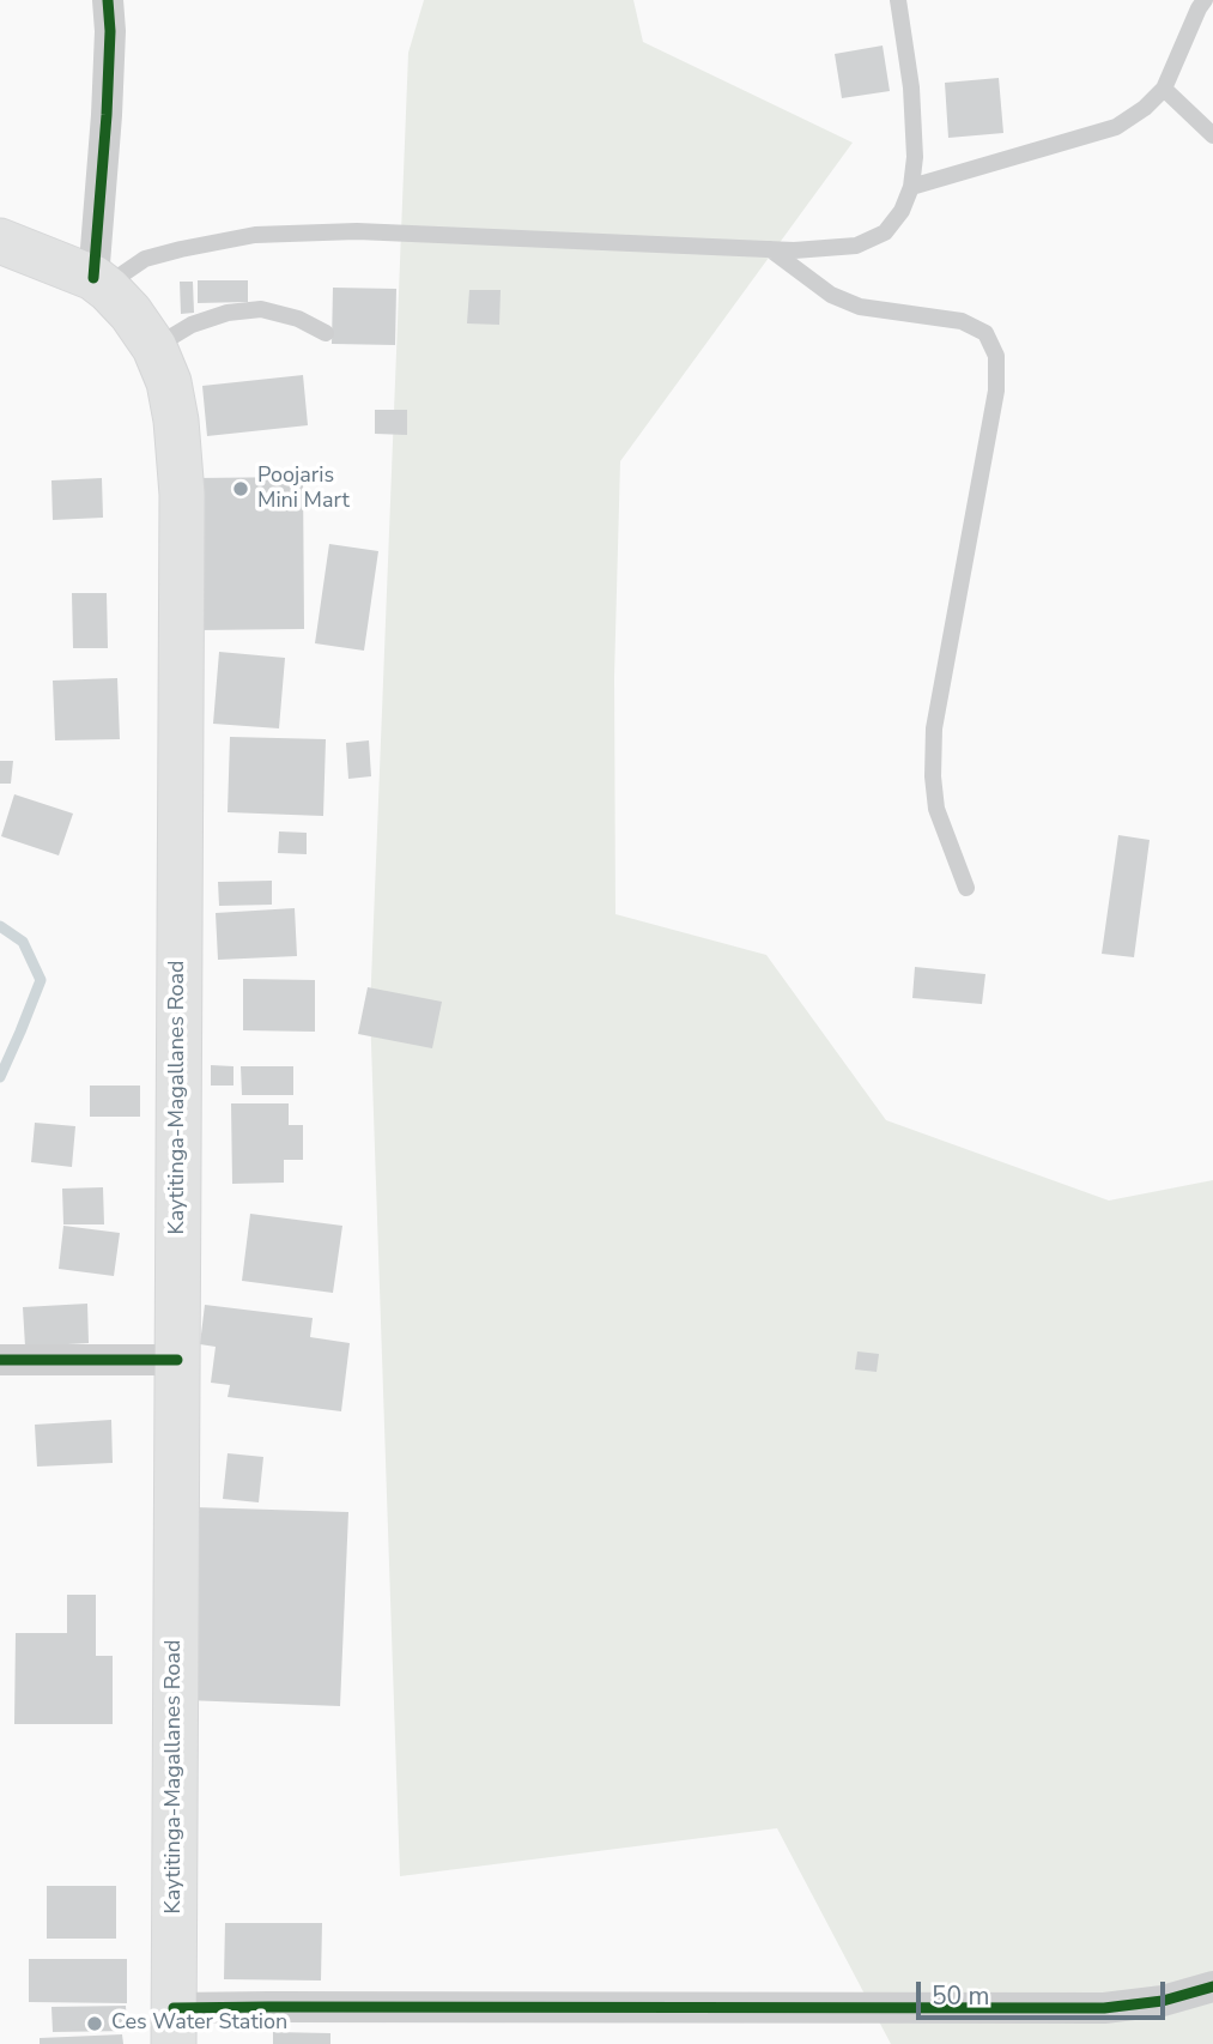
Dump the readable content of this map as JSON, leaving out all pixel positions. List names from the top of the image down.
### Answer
{
  "streets": {
    "main road": ["Kaytitinga-Magallanes Road"]
  },
  "places": ["Poojaris Mini Mart", "Ces Water Station"],
  "scale_bar": "50 m"
}
